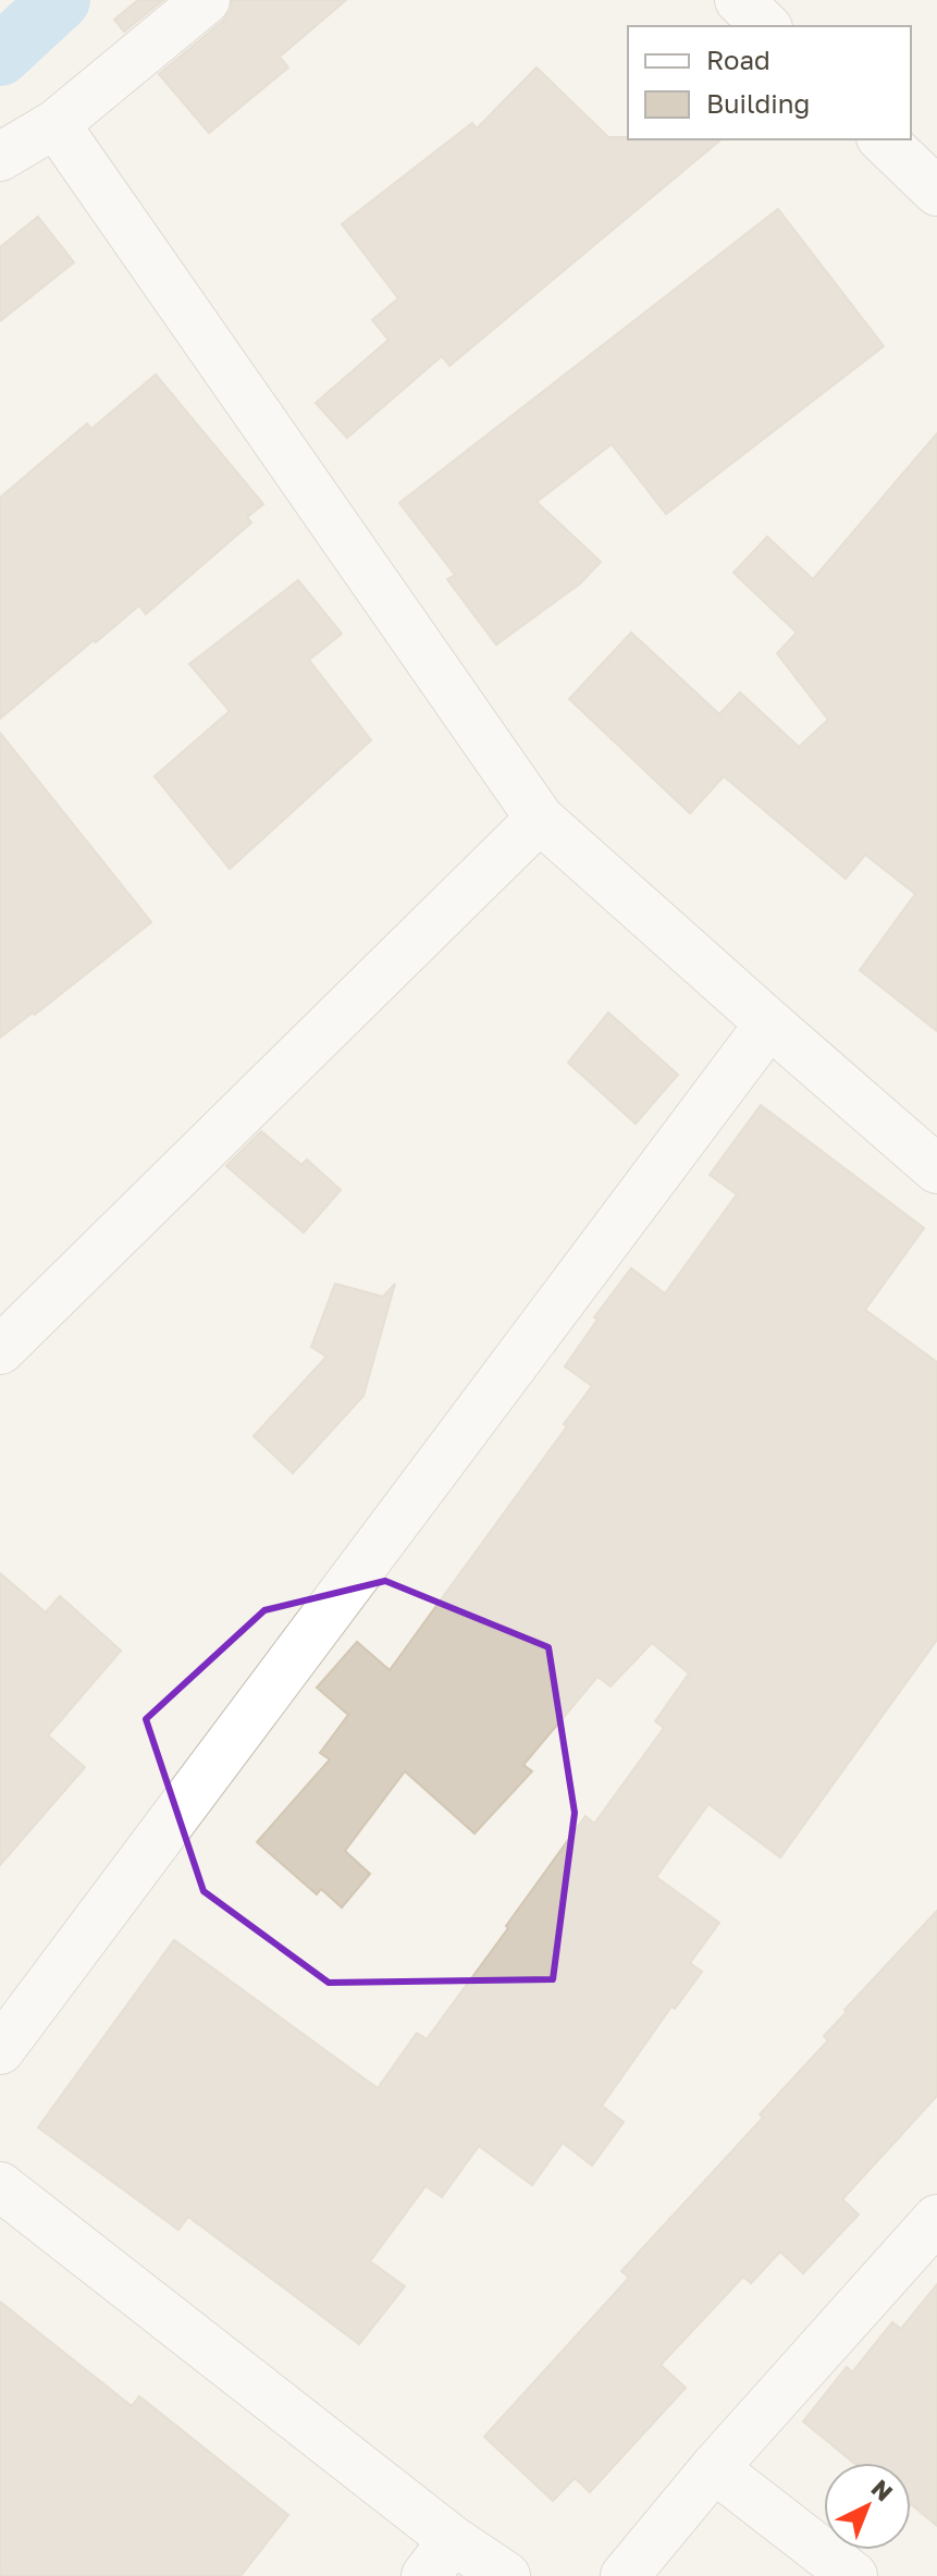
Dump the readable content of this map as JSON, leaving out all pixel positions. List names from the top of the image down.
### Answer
{
  "legend": ["Road", "Building"],
  "north": "top right"
}
